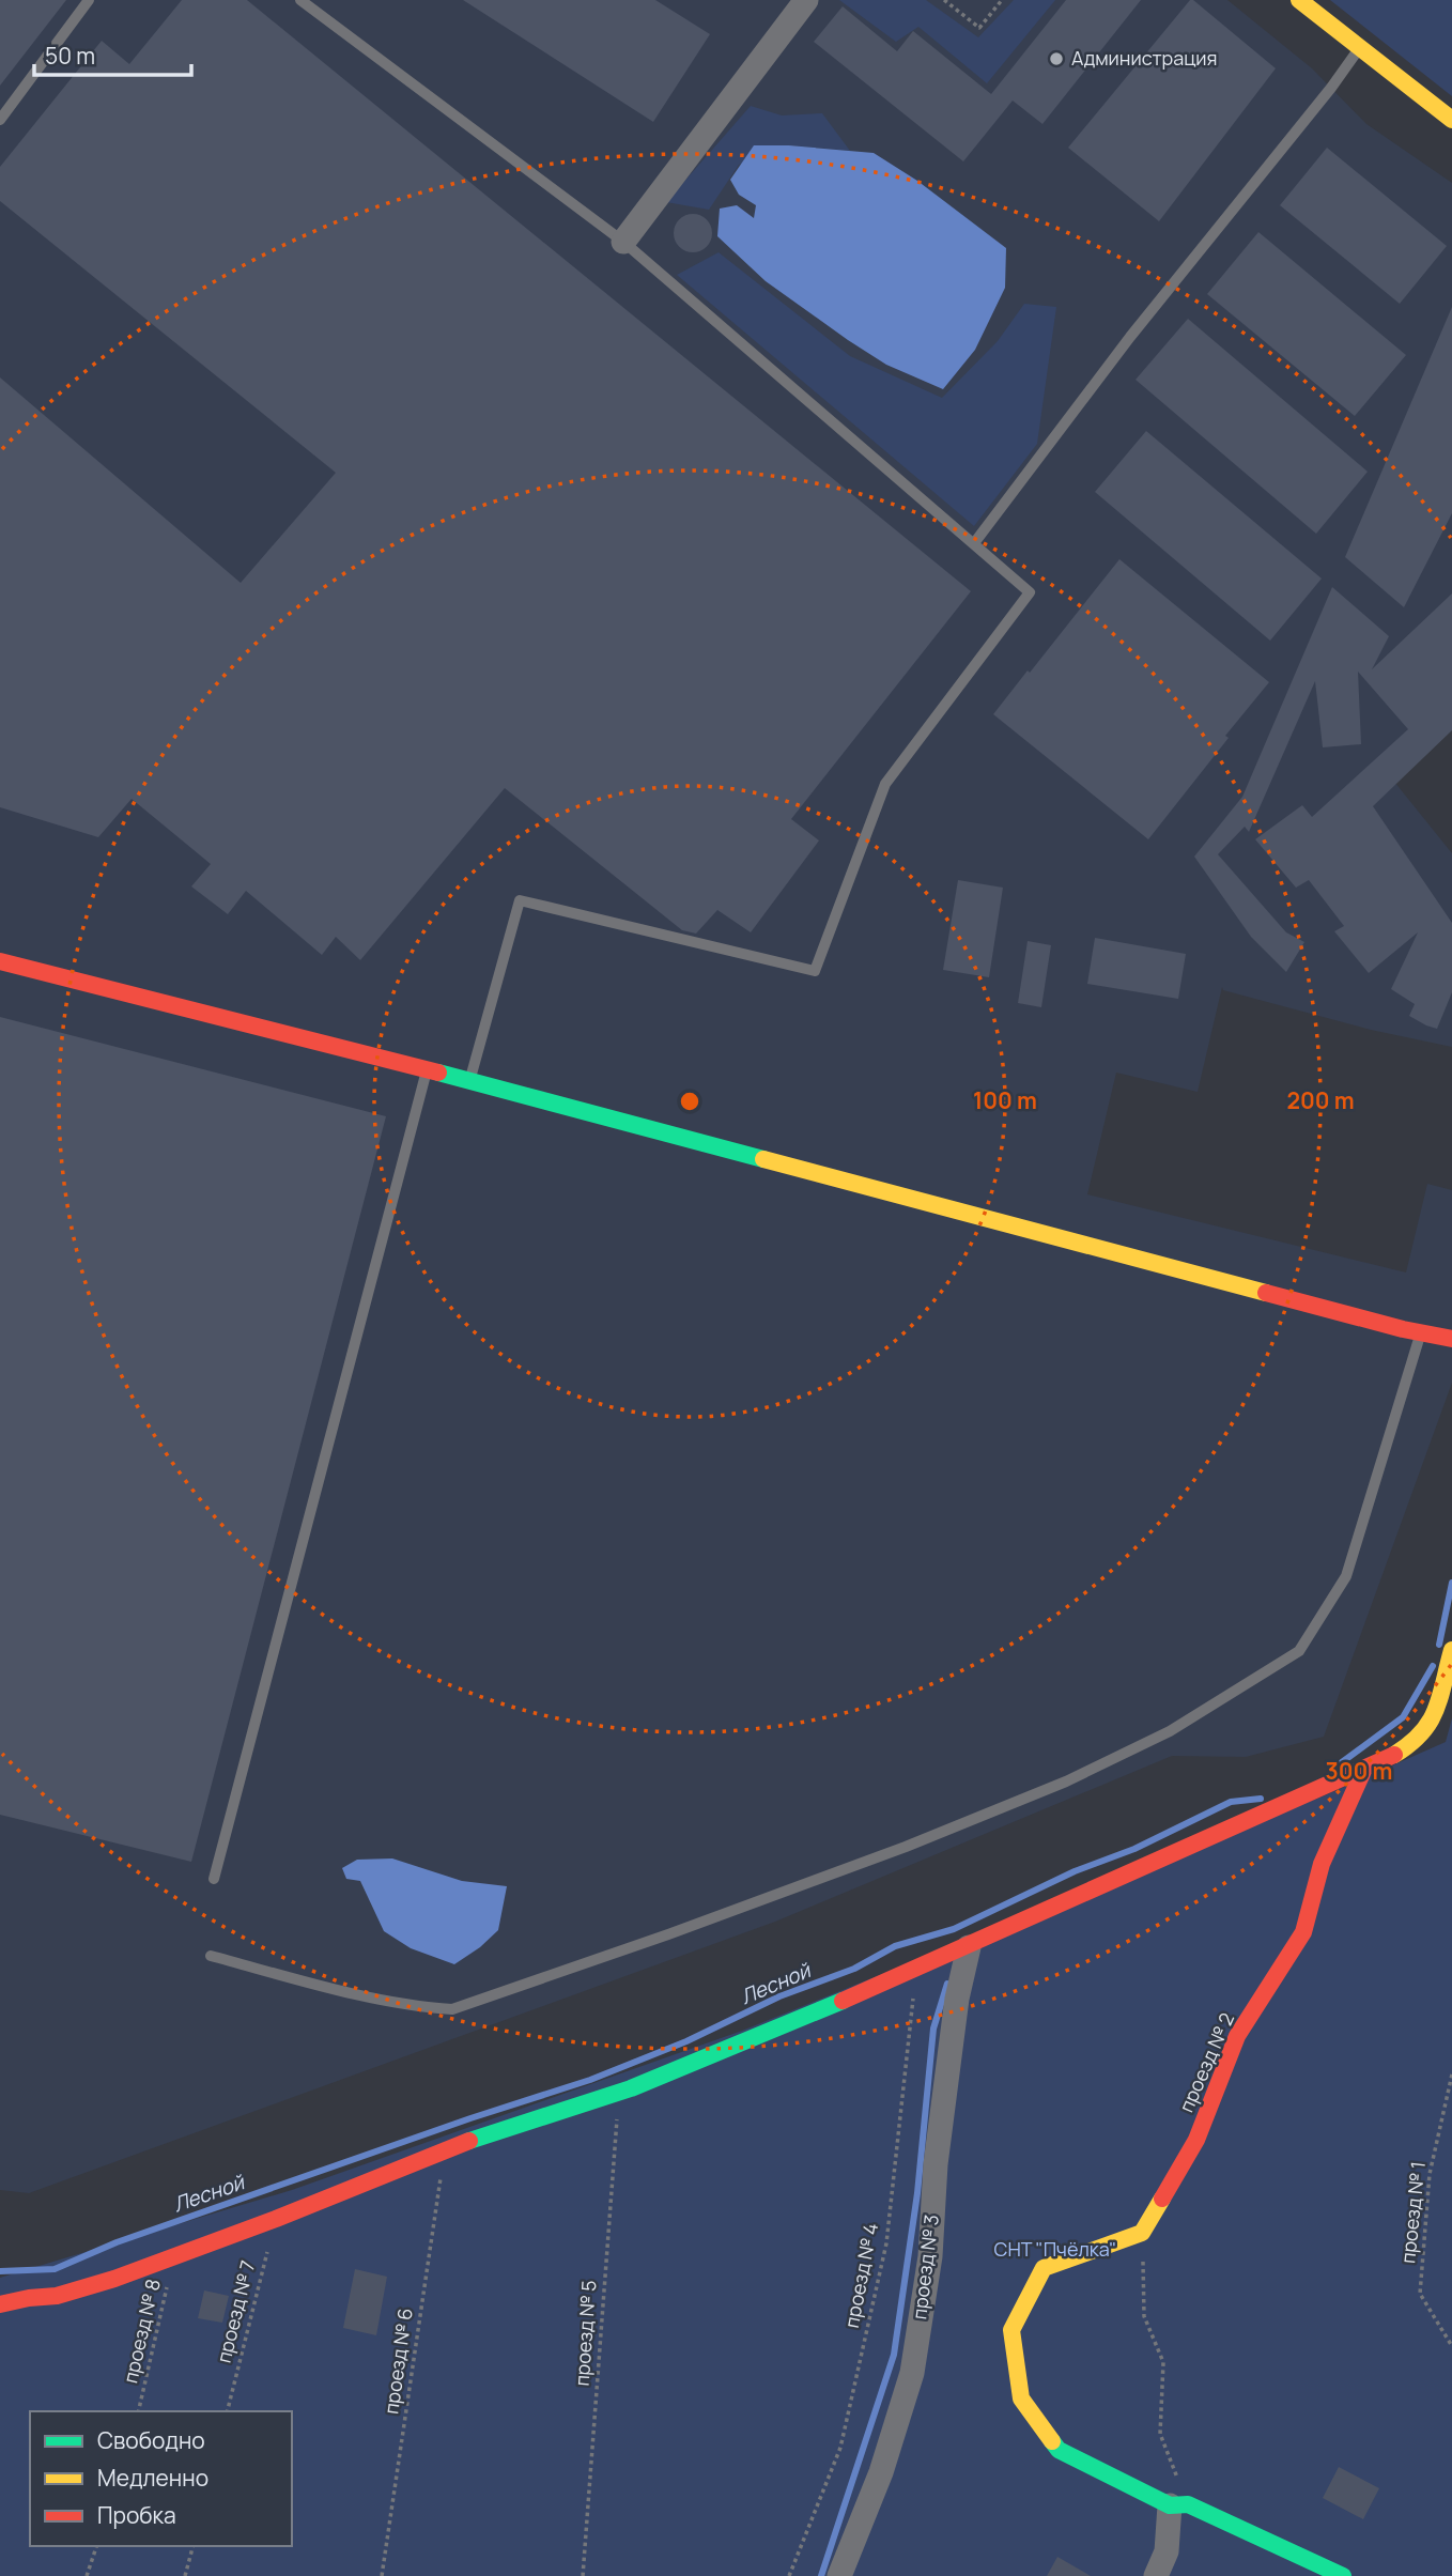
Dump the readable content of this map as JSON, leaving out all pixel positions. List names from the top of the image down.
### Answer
{
  "streets": {
    "street": ["проезд № 2", "проезд № 3"],
    "path": [
      "проезд № 1",
      "проезд № 4",
      "проезд № 7",
      "проезд № 8",
      "проезд № 5",
      "проезд № 6"
    ]
  },
  "water": ["Лесной"],
  "parks": ["СНТ \"Пчёлка\""],
  "places": ["Администрация"],
  "legend": ["Свободно", "Медленно", "Пробка"],
  "scale_bar": "50 m",
  "rings": ["100 m", "200 m", "300 m"]
}
